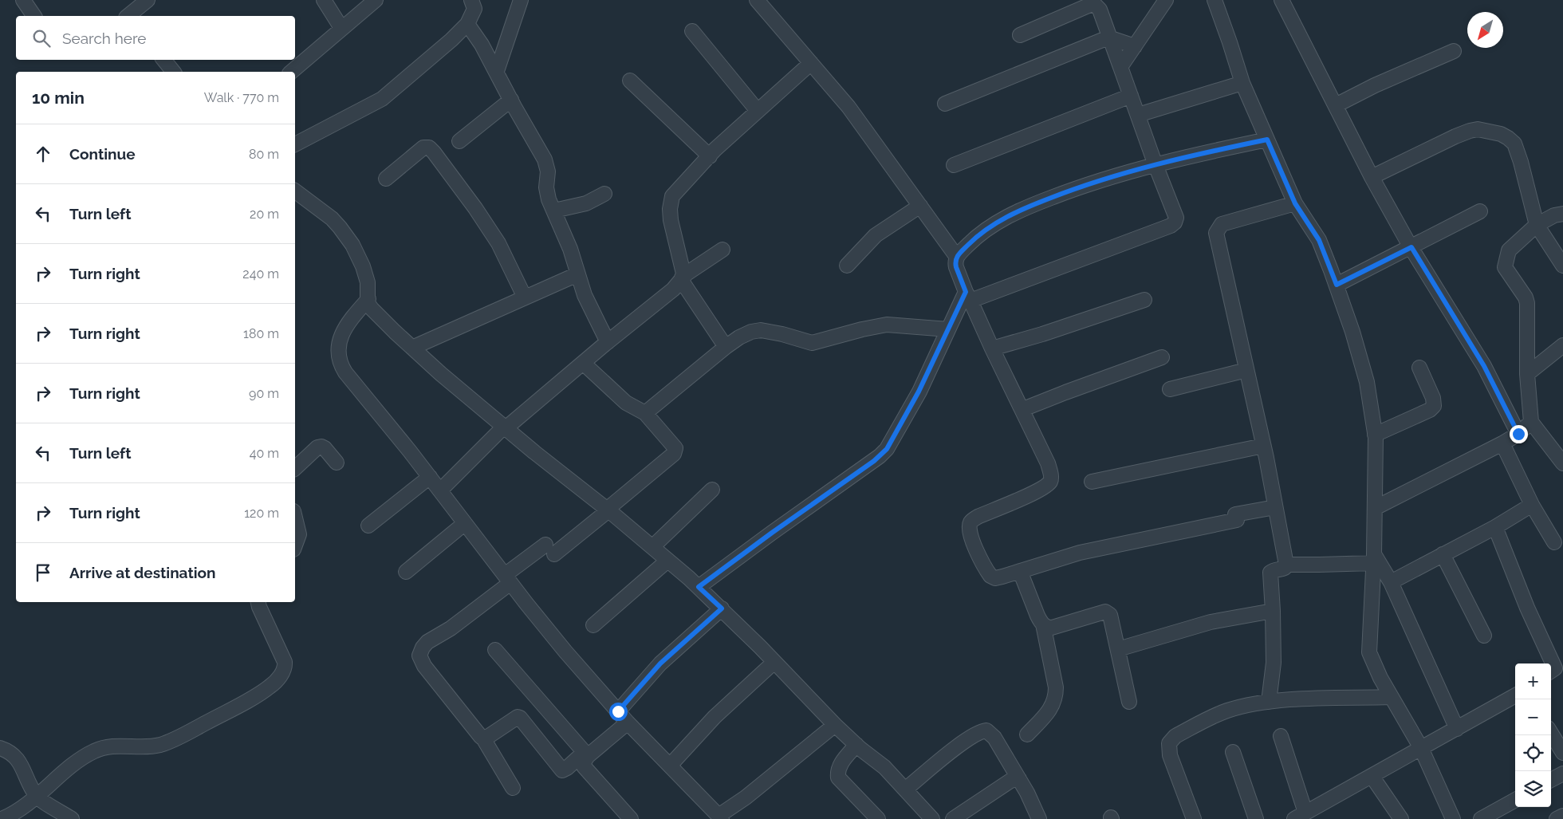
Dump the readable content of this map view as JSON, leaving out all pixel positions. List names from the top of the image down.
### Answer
{
  "north": "bottom left",
  "page": {
    "search": "Search here",
    "heading": ["10 min", "Walk · 770 m"],
    "list": [
      ["Continue", "80 m"],
      ["Turn left", "20 m"],
      ["Turn right", "240 m"],
      ["Turn right", "180 m"],
      ["Turn right", "90 m"],
      ["Turn left", "40 m"],
      ["Turn right", "120 m"],
      "Arrive at destination"
    ],
    "map_buttons": ["+", "−"]
  }
}
